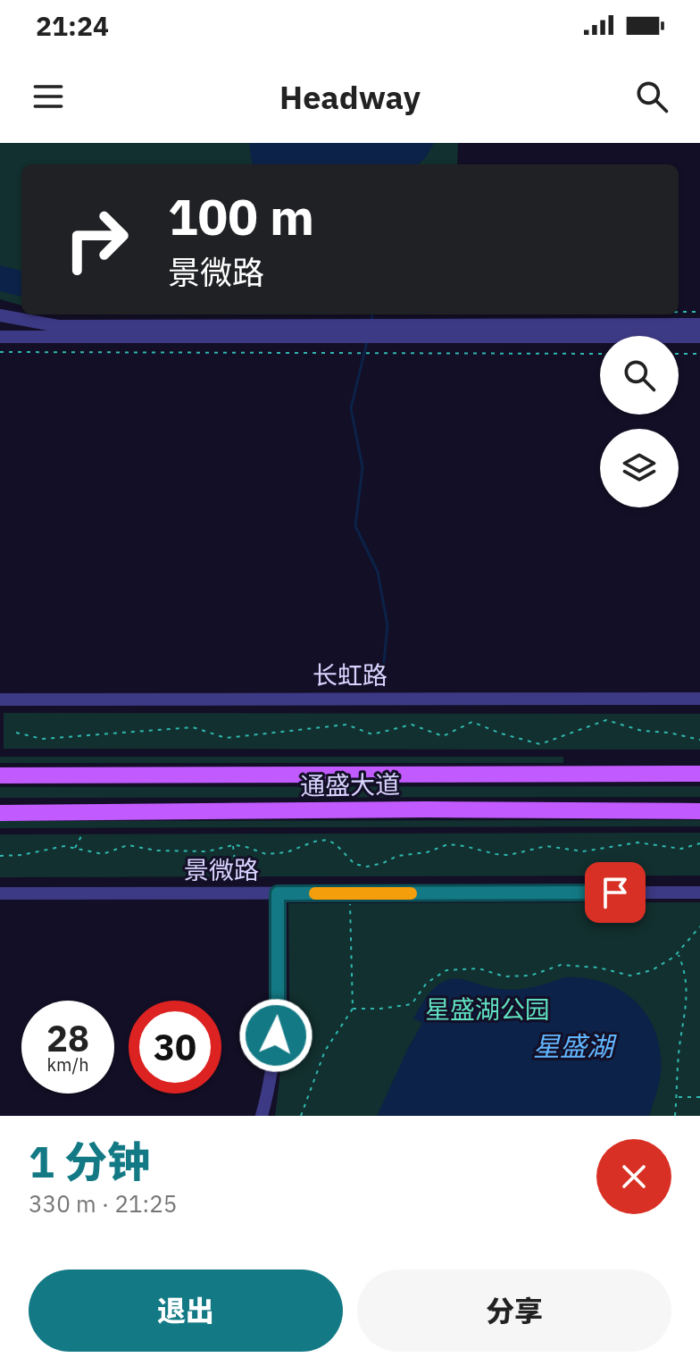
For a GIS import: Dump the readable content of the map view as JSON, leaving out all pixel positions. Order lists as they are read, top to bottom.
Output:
{
  "streets": {
    "main road": ["通盛大道"],
    "street": ["长虹路", "景微路"]
  },
  "water": ["星盛湖"],
  "parks": ["星盛湖公园"],
  "page": {
    "status": "21:24",
    "header": "Headway",
    "turn": ["100 m", "景微路"],
    "speed": "28 km/h",
    "limit": "30",
    "heading": ["1 分钟", "330 m · 21:25"],
    "buttons": ["退出", "分享"]
  }
}
